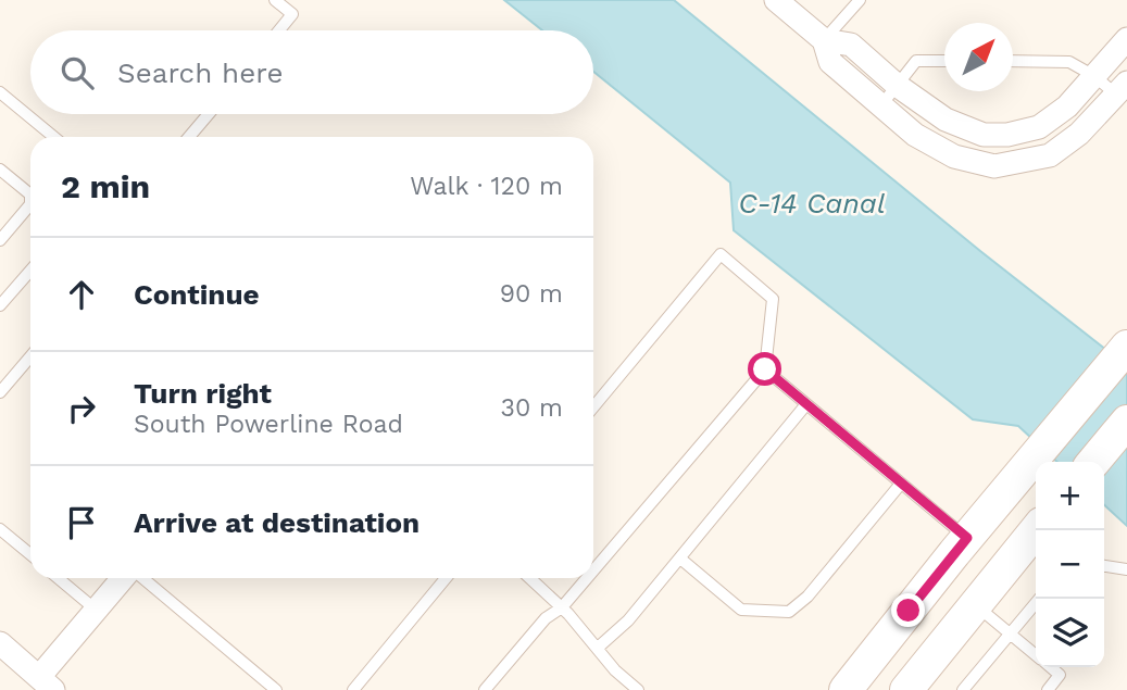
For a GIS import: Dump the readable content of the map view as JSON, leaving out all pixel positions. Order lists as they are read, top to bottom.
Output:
{
  "water": ["C-14 Canal"],
  "north": "top right",
  "page": {
    "search": "Search here",
    "heading": ["2 min", "Walk · 120 m"],
    "list": [
      ["Continue", "90 m"],
      ["Turn right", "South Powerline Road", "30 m"],
      "Arrive at destination"
    ],
    "map_buttons": ["+", "−"]
  }
}
